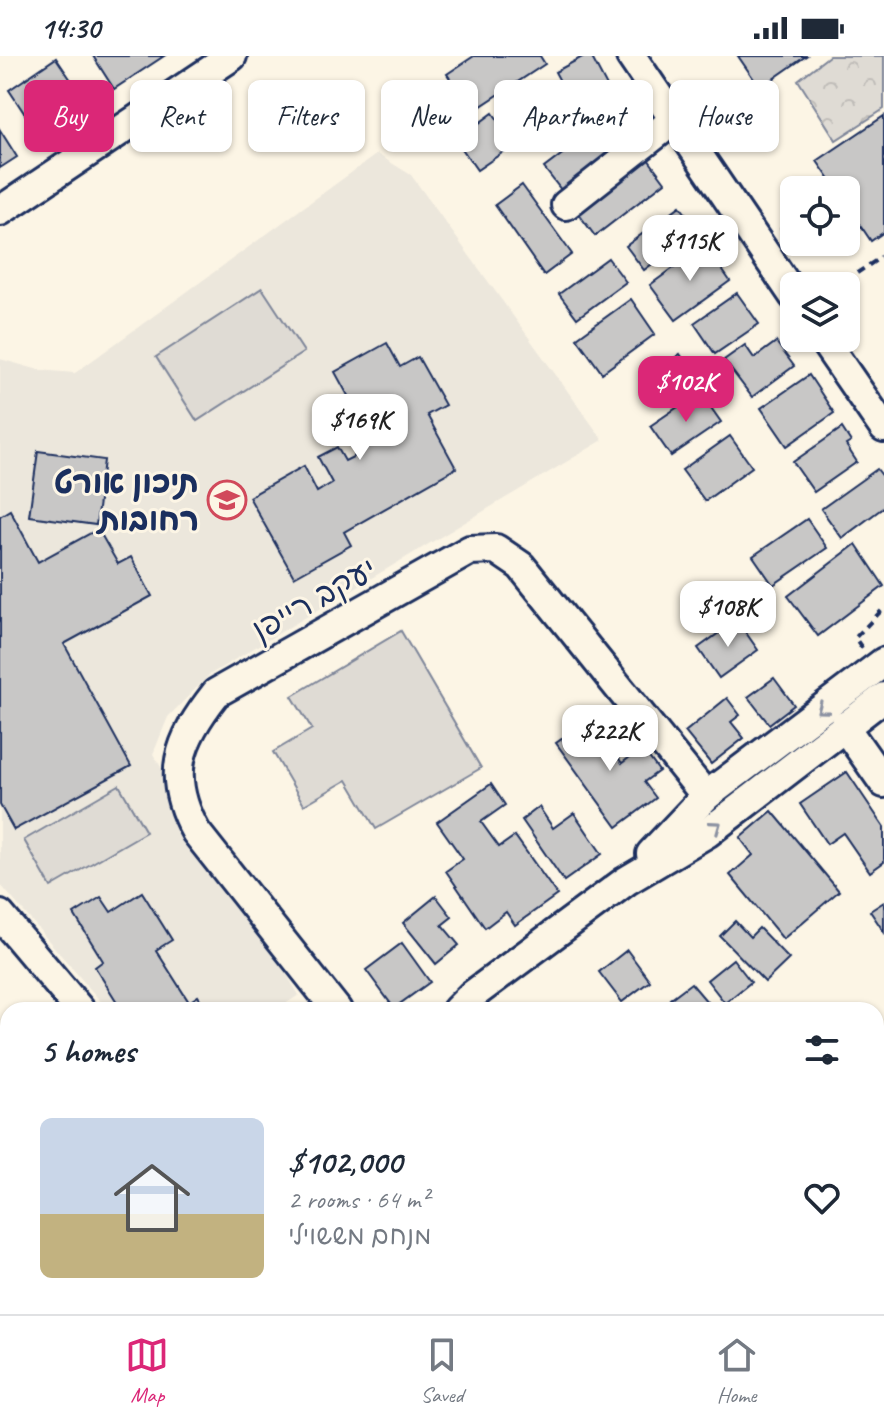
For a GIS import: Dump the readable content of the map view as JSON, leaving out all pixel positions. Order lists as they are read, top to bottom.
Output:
{
  "streets": {
    "street": ["יעקב רייפן"]
  },
  "places": {
    "school or university": ["תיכון אורט רחובות"]
  },
  "page": {
    "status": "14:30",
    "chip": [
      "Buy",
      "Rent",
      "Filters",
      "New",
      "Apartment",
      "House"
    ],
    "price": [
      "$115K",
      "$102K",
      "$169K",
      "$108K",
      "$222K"
    ],
    "heading": "5 homes",
    "list": [
      {
        "name": "$102,000",
        "note": "2 rooms · 64 m² · מנחם מששוילי"
      }
    ],
    "tabs": ["Map", "Saved", "Home"]
  }
}
